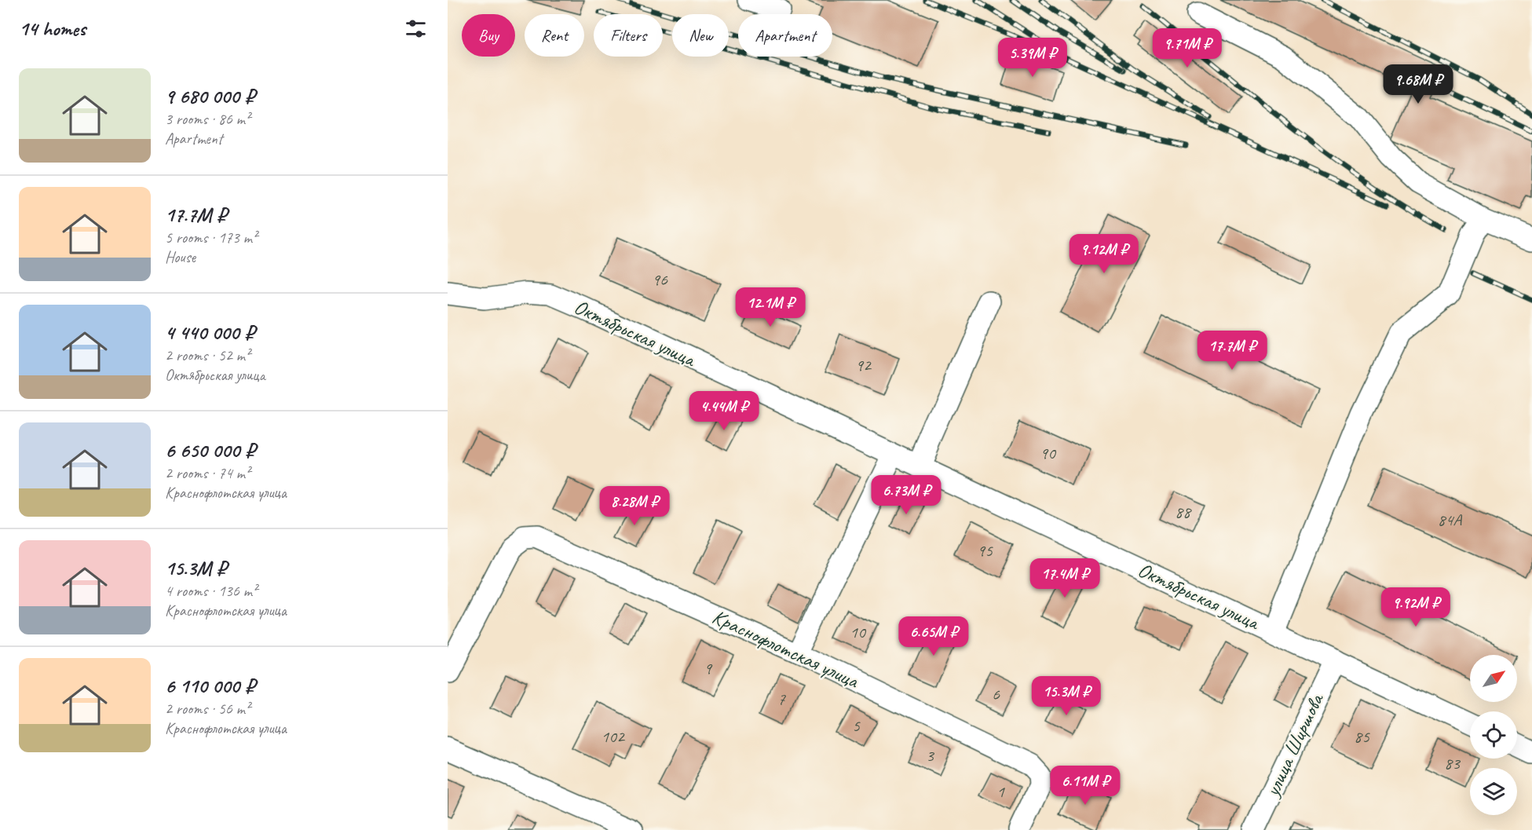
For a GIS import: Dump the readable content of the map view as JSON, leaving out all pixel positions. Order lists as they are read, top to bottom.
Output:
{
  "streets": {
    "street": ["Октябрьская улица", "Краснофлотская улица", "улица Ширшова"]
  },
  "crossings": [
    ["Октябрьская улица", "улица Ширшова"]
  ],
  "house_numbers": [
    "96",
    "92",
    "90",
    "88",
    "84А",
    "95",
    "10",
    "9",
    "6",
    "7",
    "5",
    "102",
    "85",
    "3",
    "83",
    "1"
  ],
  "north": "top right",
  "page": {
    "heading": "14 homes",
    "chip": [
      "Buy",
      "Rent",
      "Filters",
      "New",
      "Apartment"
    ],
    "price": [
      "9.71M ₽",
      "5.39M ₽",
      "9.68M ₽",
      "9.12M ₽",
      "12.1M ₽",
      "17.7M ₽",
      "4.44M ₽",
      "6.73M ₽",
      "8.28M ₽",
      "17.4M ₽",
      "9.92M ₽",
      "6.65M ₽",
      "15.3M ₽",
      "6.11M ₽"
    ],
    "list": [
      {
        "name": "9 680 000 ₽",
        "note": "3 rooms · 86 m² · Apartment"
      },
      {
        "name": "17.7M ₽",
        "note": "5 rooms · 173 m² · House"
      },
      {
        "name": "4 440 000 ₽",
        "note": "2 rooms · 52 m² · Октябрьская улица"
      },
      {
        "name": "6 650 000 ₽",
        "note": "2 rooms · 74 m² · Краснофлотская улица"
      },
      {
        "name": "15.3M ₽",
        "note": "4 rooms · 136 m² · Краснофлотская улица"
      },
      {
        "name": "6 110 000 ₽",
        "note": "2 rooms · 56 m² · Краснофлотская улица"
      }
    ]
  }
}
